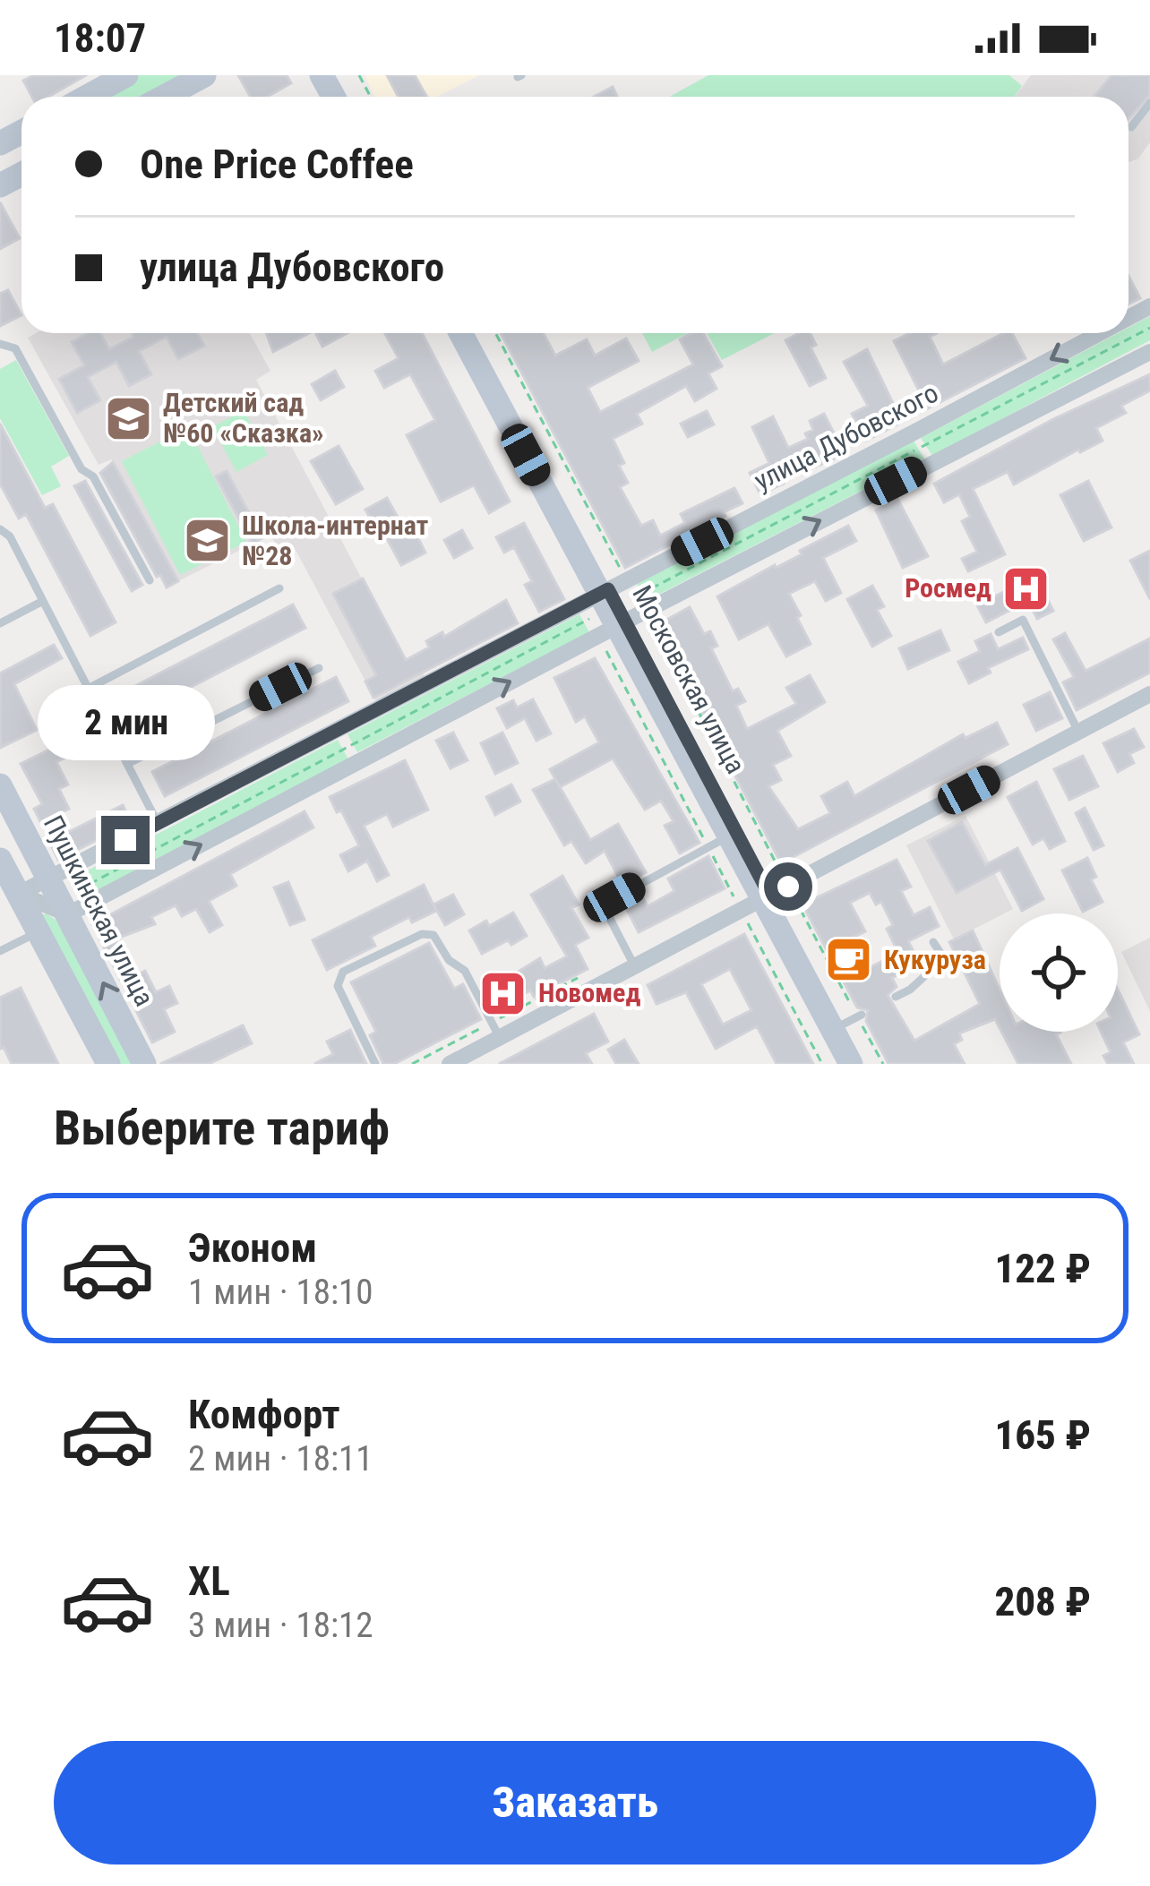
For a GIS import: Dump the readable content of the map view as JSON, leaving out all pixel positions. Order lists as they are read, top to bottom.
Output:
{
  "streets": {
    "main road": ["Московская улица", "Пушкинская улица"],
    "street": ["улица Дубовского"]
  },
  "crossings": [
    ["улица Дубовского", "Московская улица"],
    ["улица Дубовского", "Пушкинская улица"]
  ],
  "places": {
    "school or university": ["Детский сад №60 «Сказка»", "Школа-интернат №28"],
    "hospital": ["Росмед", "Новомед"],
    "cafe": ["Кукуруза"]
  },
  "page": {
    "status": "18:07",
    "banner": ["One Price Coffee", "улица Дубовского"],
    "bubble": "2 мин",
    "heading": "Выберите тариф",
    "list": [
      {
        "name": "Эконом",
        "note": "1 мин · 18:10",
        "value": "122 ₽"
      },
      {
        "name": "Комфорт",
        "note": "2 мин · 18:11",
        "value": "165 ₽"
      },
      {
        "name": "XL",
        "note": "3 мин · 18:12",
        "value": "208 ₽"
      }
    ],
    "buttons": "Заказать"
  }
}
